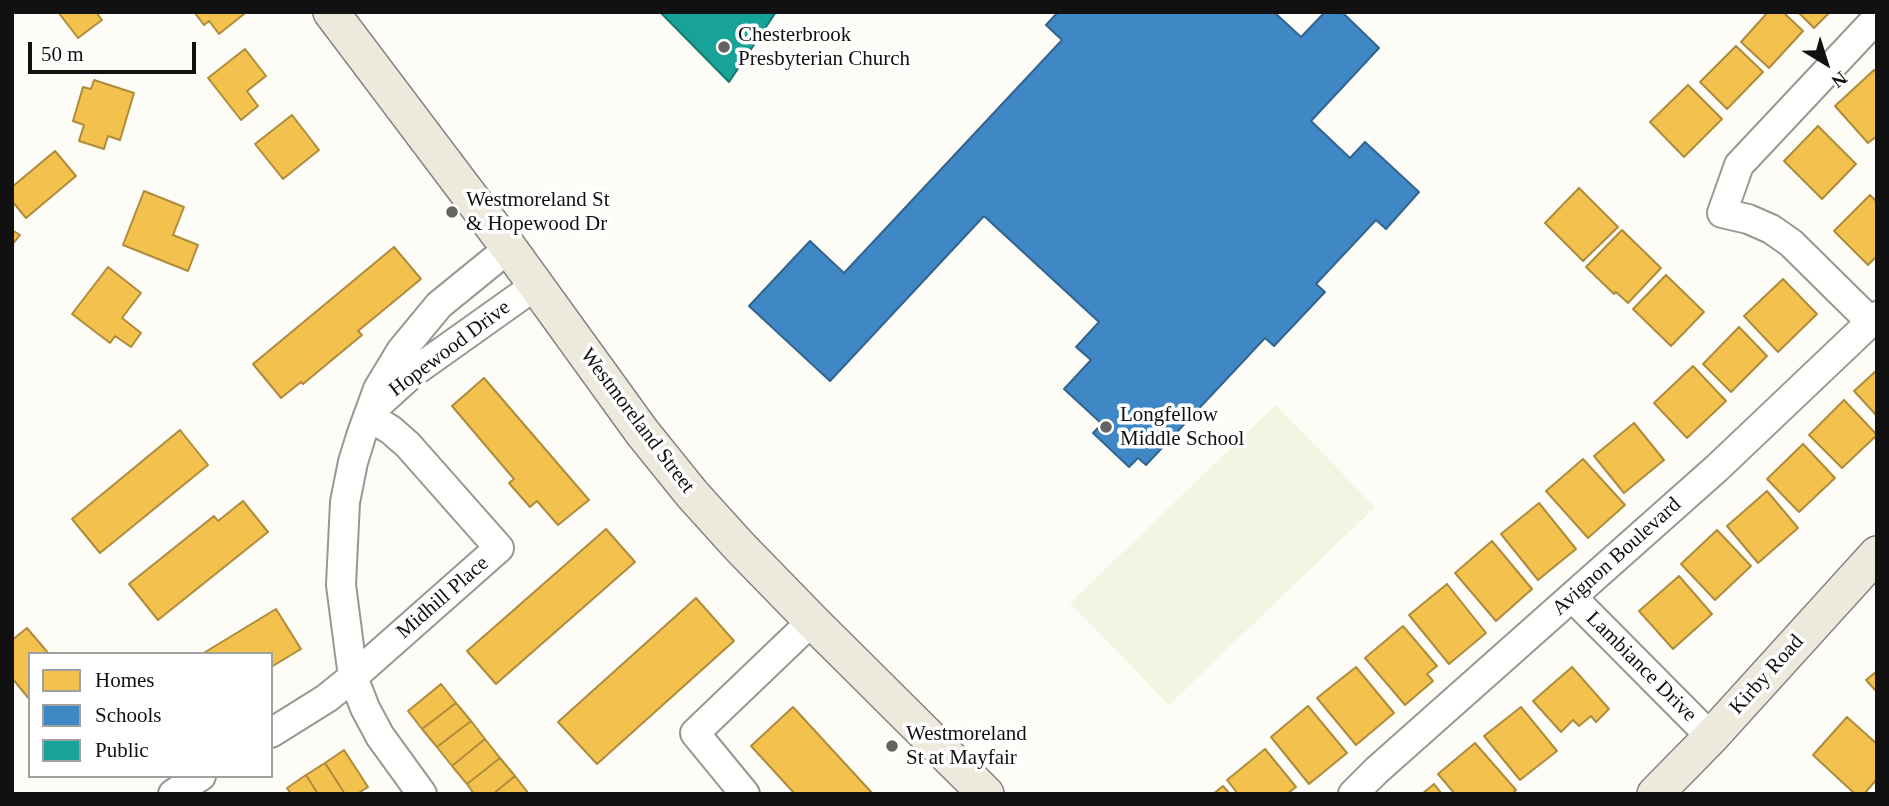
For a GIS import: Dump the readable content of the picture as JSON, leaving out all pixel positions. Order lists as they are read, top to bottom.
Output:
{
  "streets": {
    "main road": ["Westmoreland Street", "Kirby Road"],
    "street": [
      "Hopewood Drive",
      "Avignon Boulevard",
      "Midhill Place",
      "Lambiance Drive"
    ]
  },
  "crossings": [
    ["Hopewood Drive", "Westmoreland Street"],
    ["Hopewood Drive", "Midhill Place"],
    ["Avignon Boulevard", "Lambiance Drive"],
    ["Lambiance Drive", "Kirby Road"]
  ],
  "places": [
    "Chesterbrook Presbyterian Church",
    "Westmoreland St & Hopewood Dr",
    "Longfellow Middle School",
    "Westmoreland St at Mayfair"
  ],
  "legend": ["Homes", "Schools", "Public"],
  "scale_bar": "50 m",
  "north": "bottom right"
}
